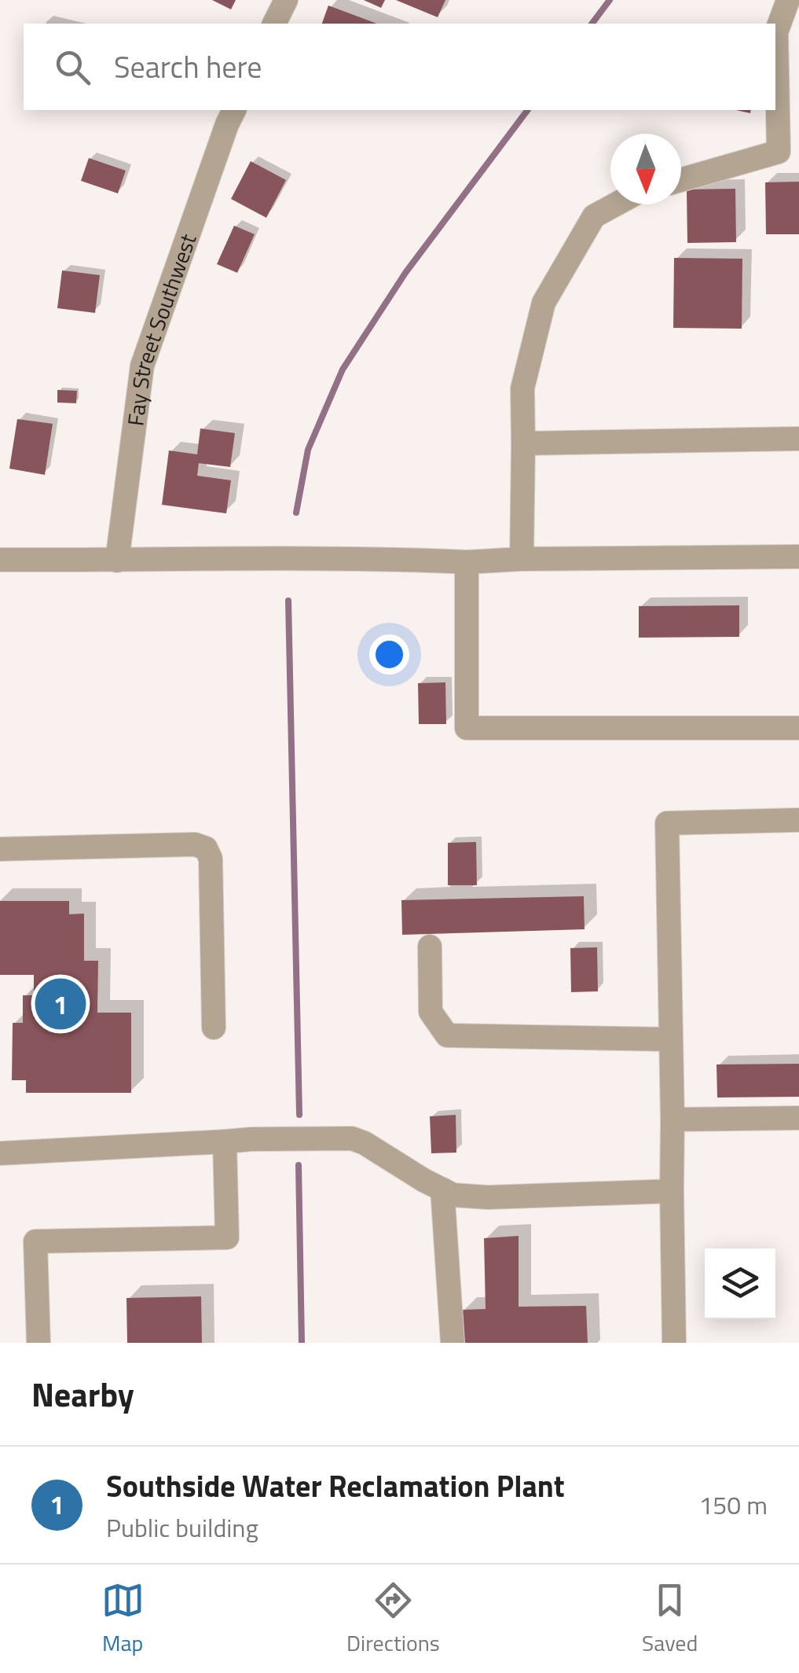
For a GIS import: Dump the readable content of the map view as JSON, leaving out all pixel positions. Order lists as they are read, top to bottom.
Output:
{
  "streets": {
    "street": ["Fay Street Southwest"]
  },
  "north": "bottom",
  "page": {
    "search": "Search here",
    "pins": "1",
    "heading": "Nearby",
    "list": [
      {
        "mark": "1",
        "name": "Southside Water Reclamation Plant",
        "note": "Public building",
        "value": "150 m"
      }
    ],
    "nav": ["Map", "Directions", "Saved"]
  }
}
